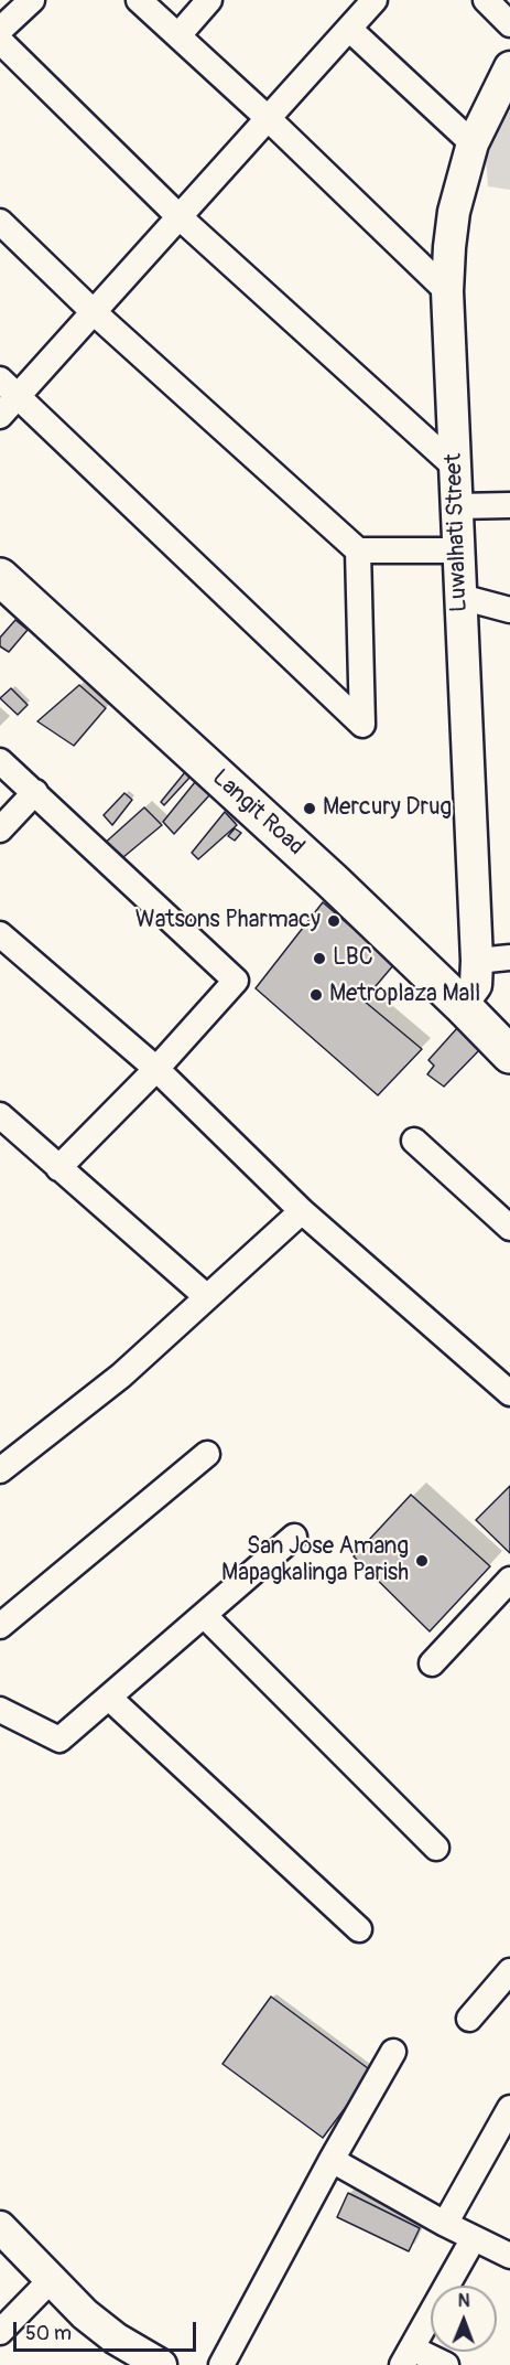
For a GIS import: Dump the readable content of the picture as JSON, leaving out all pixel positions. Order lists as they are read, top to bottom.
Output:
{
  "streets": {
    "main road": ["Langit Road"],
    "street": ["Luwalhati Street"]
  },
  "crossings": [
    ["Luwalhati Street", "Langit Road"]
  ],
  "places": [
    "Mercury Drug",
    "Watsons Pharmacy",
    "LBC",
    "Metroplaza Mall",
    "San Jose Amang Mapagkalinga Parish"
  ],
  "scale_bar": "50 m",
  "north": "top"
}
